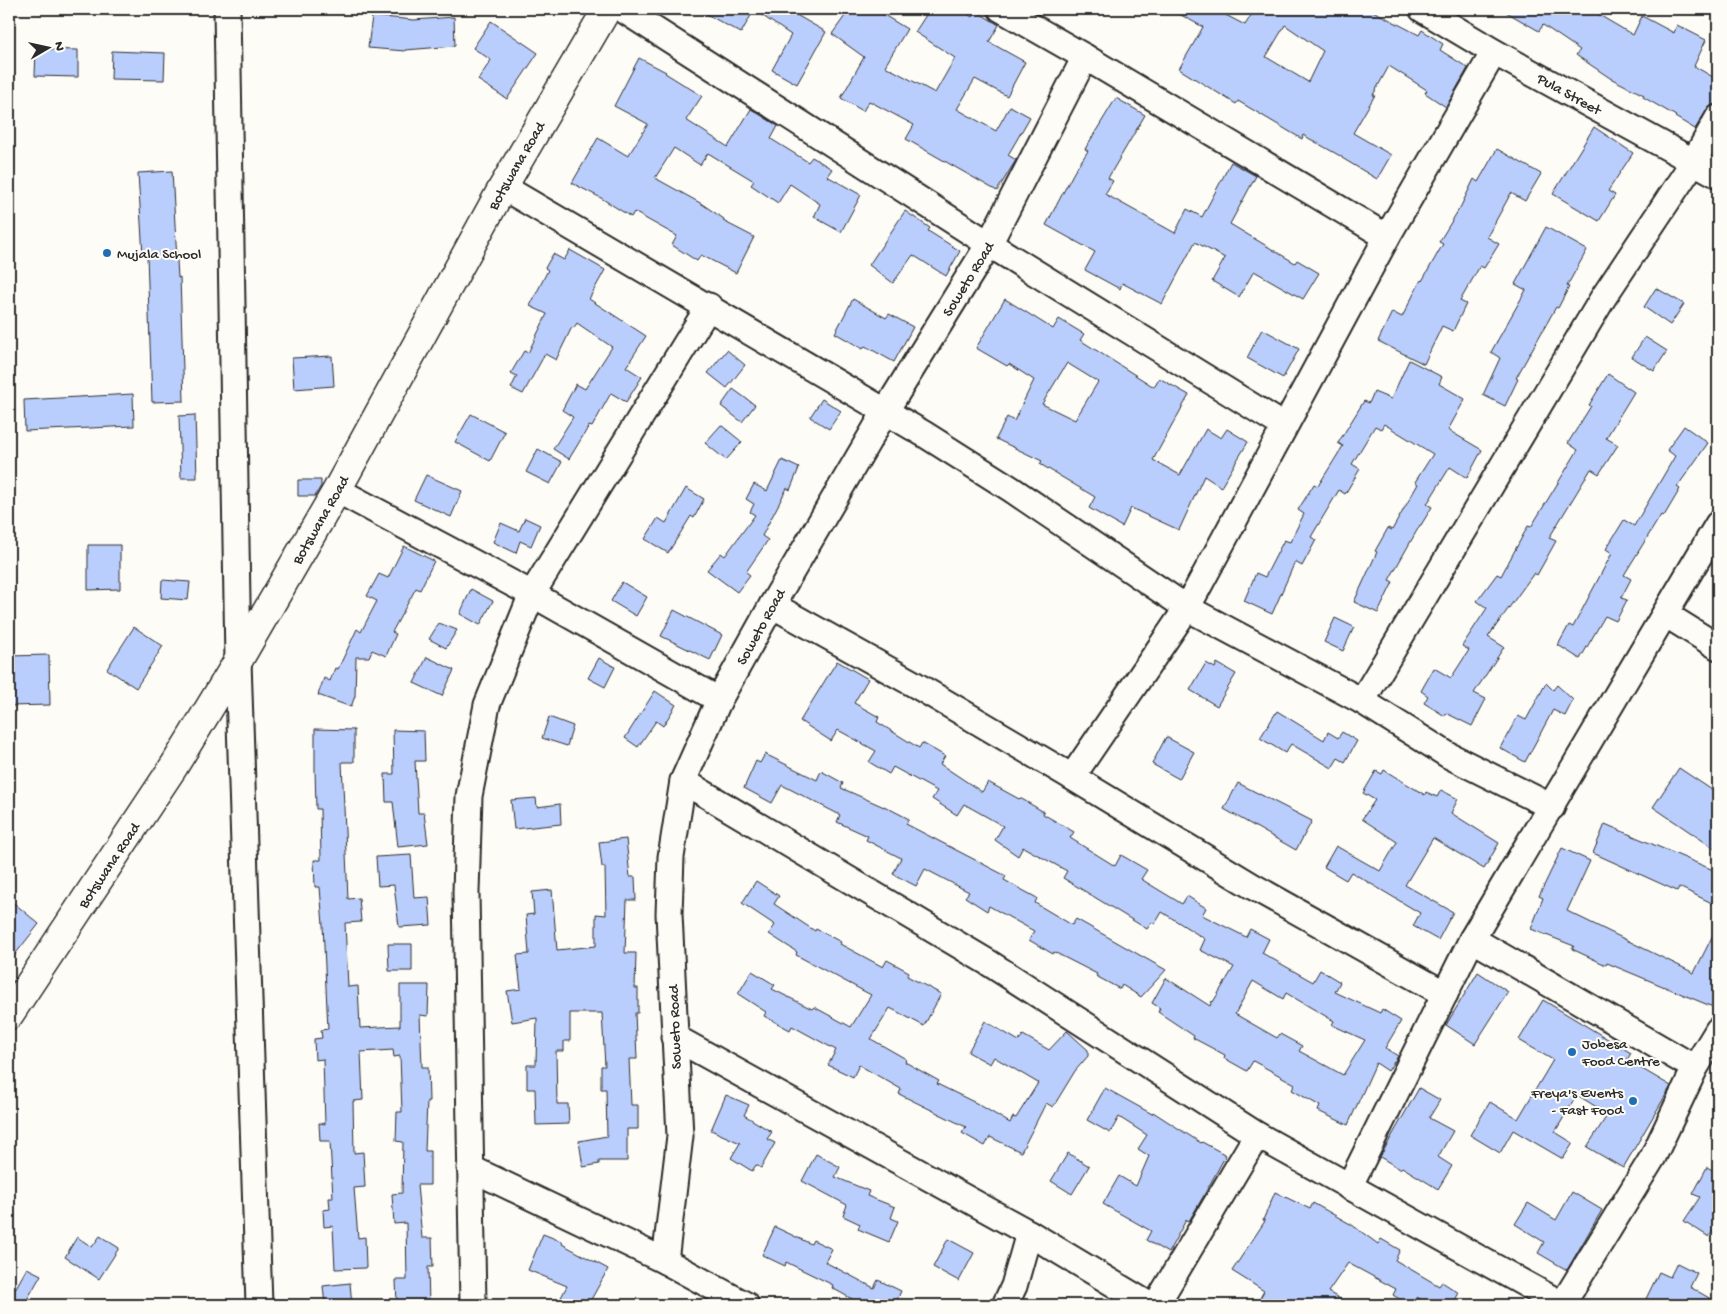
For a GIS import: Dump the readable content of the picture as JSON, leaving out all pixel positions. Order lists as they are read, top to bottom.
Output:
{
  "streets": {
    "street": ["Pula Street", "Botswana Road", "Soweto Road"]
  },
  "places": ["Mujala School", "Jobesa Food Centre", "Freya's Events - Fast Food"],
  "north": "right"
}
